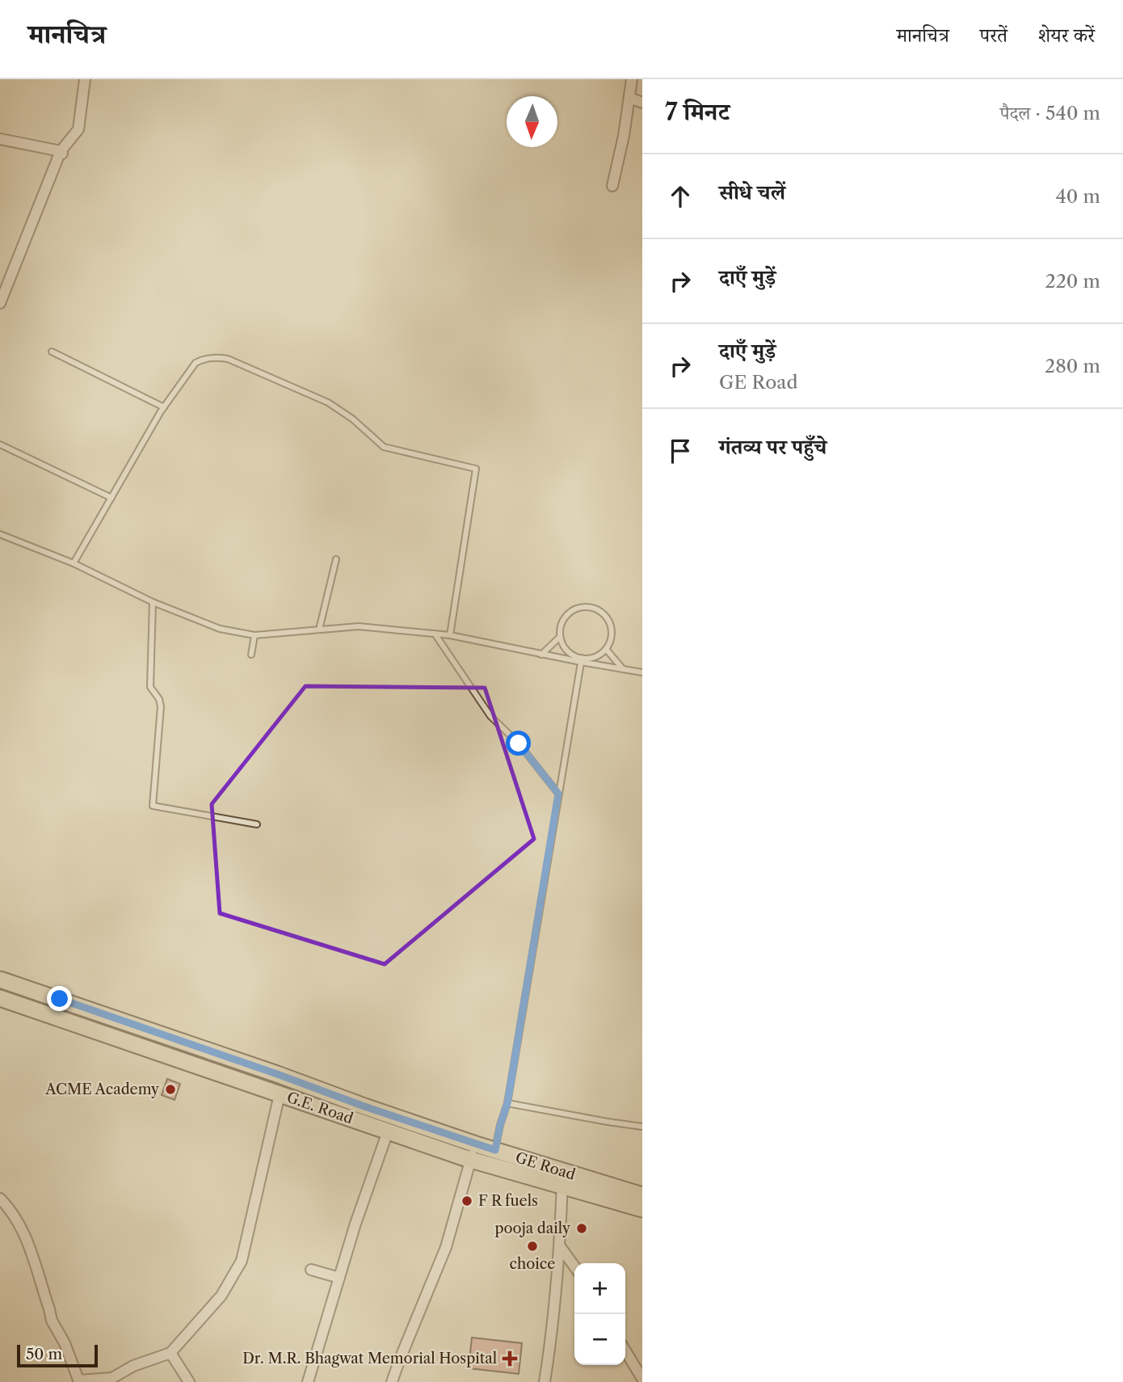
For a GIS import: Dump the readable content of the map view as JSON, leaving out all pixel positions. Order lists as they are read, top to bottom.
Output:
{
  "streets": {
    "main road": ["G.E. Road", "GE Road"]
  },
  "crossings": [
    ["G.E. Road", "GE Road"]
  ],
  "places": {
    "other": [
      "ACME Academy",
      "F R fuels",
      "pooja daily",
      "choice"
    ],
    "health": ["Dr. M.R. Bhagwat Memorial Hospital"]
  },
  "scale_bar": "50 m",
  "north": "bottom",
  "page": {
    "header": "मानचित्र",
    "nav": ["मानचित्र", "परतें", "शेयर करें"],
    "heading": ["7 मिनट", "पैदल · 540 m"],
    "list": [
      ["सीधे चलें", "40 m"],
      ["दाएँ मुड़ें", "220 m"],
      ["दाएँ मुड़ें", "GE Road", "280 m"],
      "गंतव्य पर पहुँचे"
    ],
    "map_buttons": ["+", "−"],
    "scale": "50 m"
  }
}
